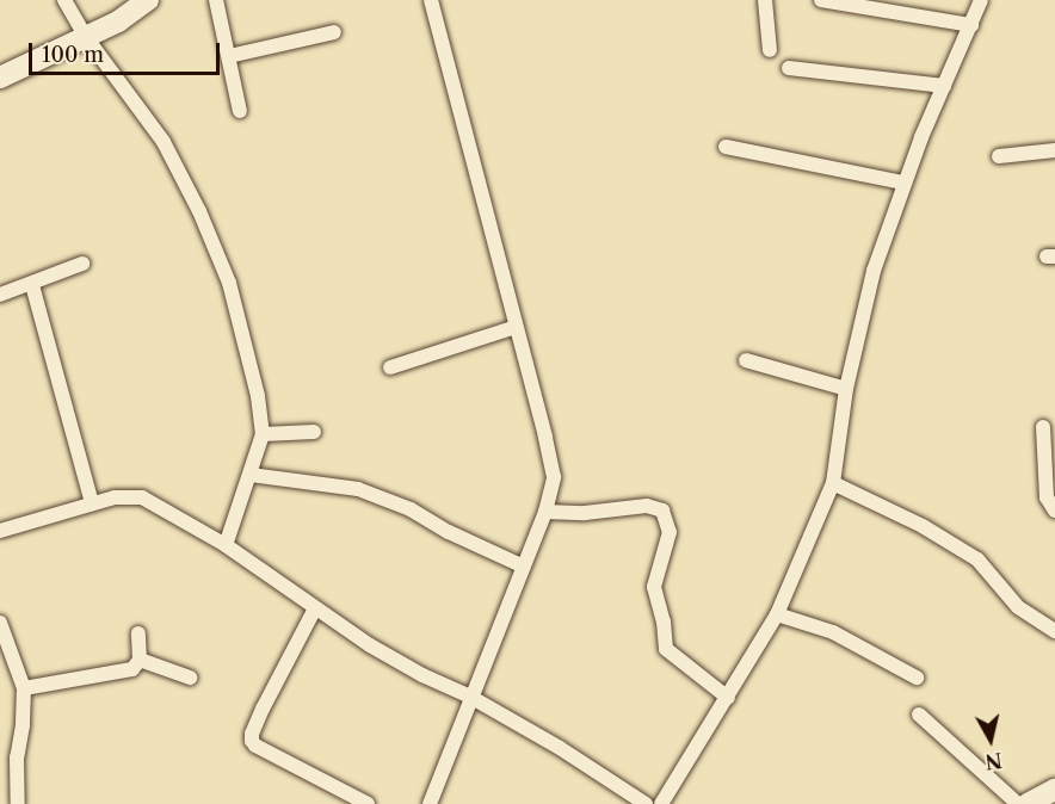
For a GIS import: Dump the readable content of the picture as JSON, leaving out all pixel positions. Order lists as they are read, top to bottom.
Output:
{
  "scale_bar": "100 m",
  "north": "bottom"
}
